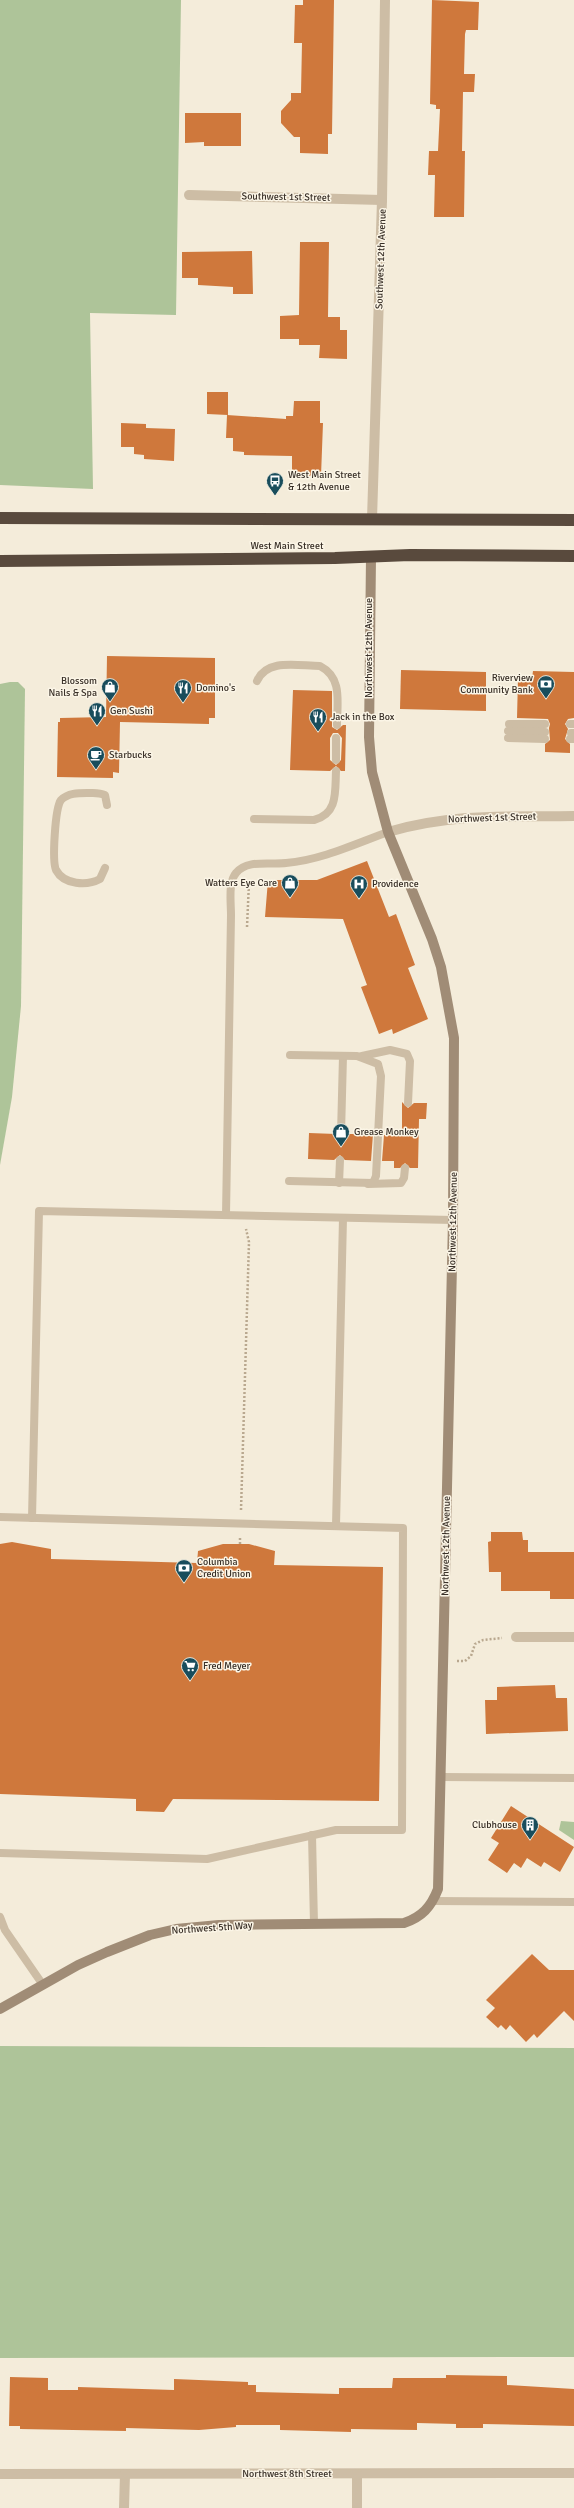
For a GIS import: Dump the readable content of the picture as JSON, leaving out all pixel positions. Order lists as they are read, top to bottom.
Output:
{
  "streets": {
    "highway": ["West Main Street"],
    "street": [
      "Southwest 1st Street",
      "Southwest 12th Avenue",
      "Northwest 12th Avenue",
      "Northwest 1st Street",
      "Northwest 5th Way",
      "Northwest 8th Street"
    ]
  },
  "crossings": [
    ["Southwest 1st Street", "Southwest 12th Avenue"],
    ["West Main Street", "Northwest 12th Avenue"],
    ["Northwest 12th Avenue", "Northwest 1st Street"],
    ["Northwest 12th Avenue", "Northwest 5th Way"]
  ],
  "places": {
    "bus stop": ["West Main Street & 12th Avenue"],
    "bank": ["Riverview Community Bank", "Columbia Credit Union"],
    "shop": ["Blossom Nails & Spa", "Watters Eye Care", "Grease Monkey"],
    "restaurant": ["Domino's", "Gen Sushi", "Jack in the Box"],
    "cafe": ["Starbucks"],
    "hospital": ["Providence"],
    "supermarket": ["Fred Meyer"],
    "building": ["Clubhouse"]
  }
}
